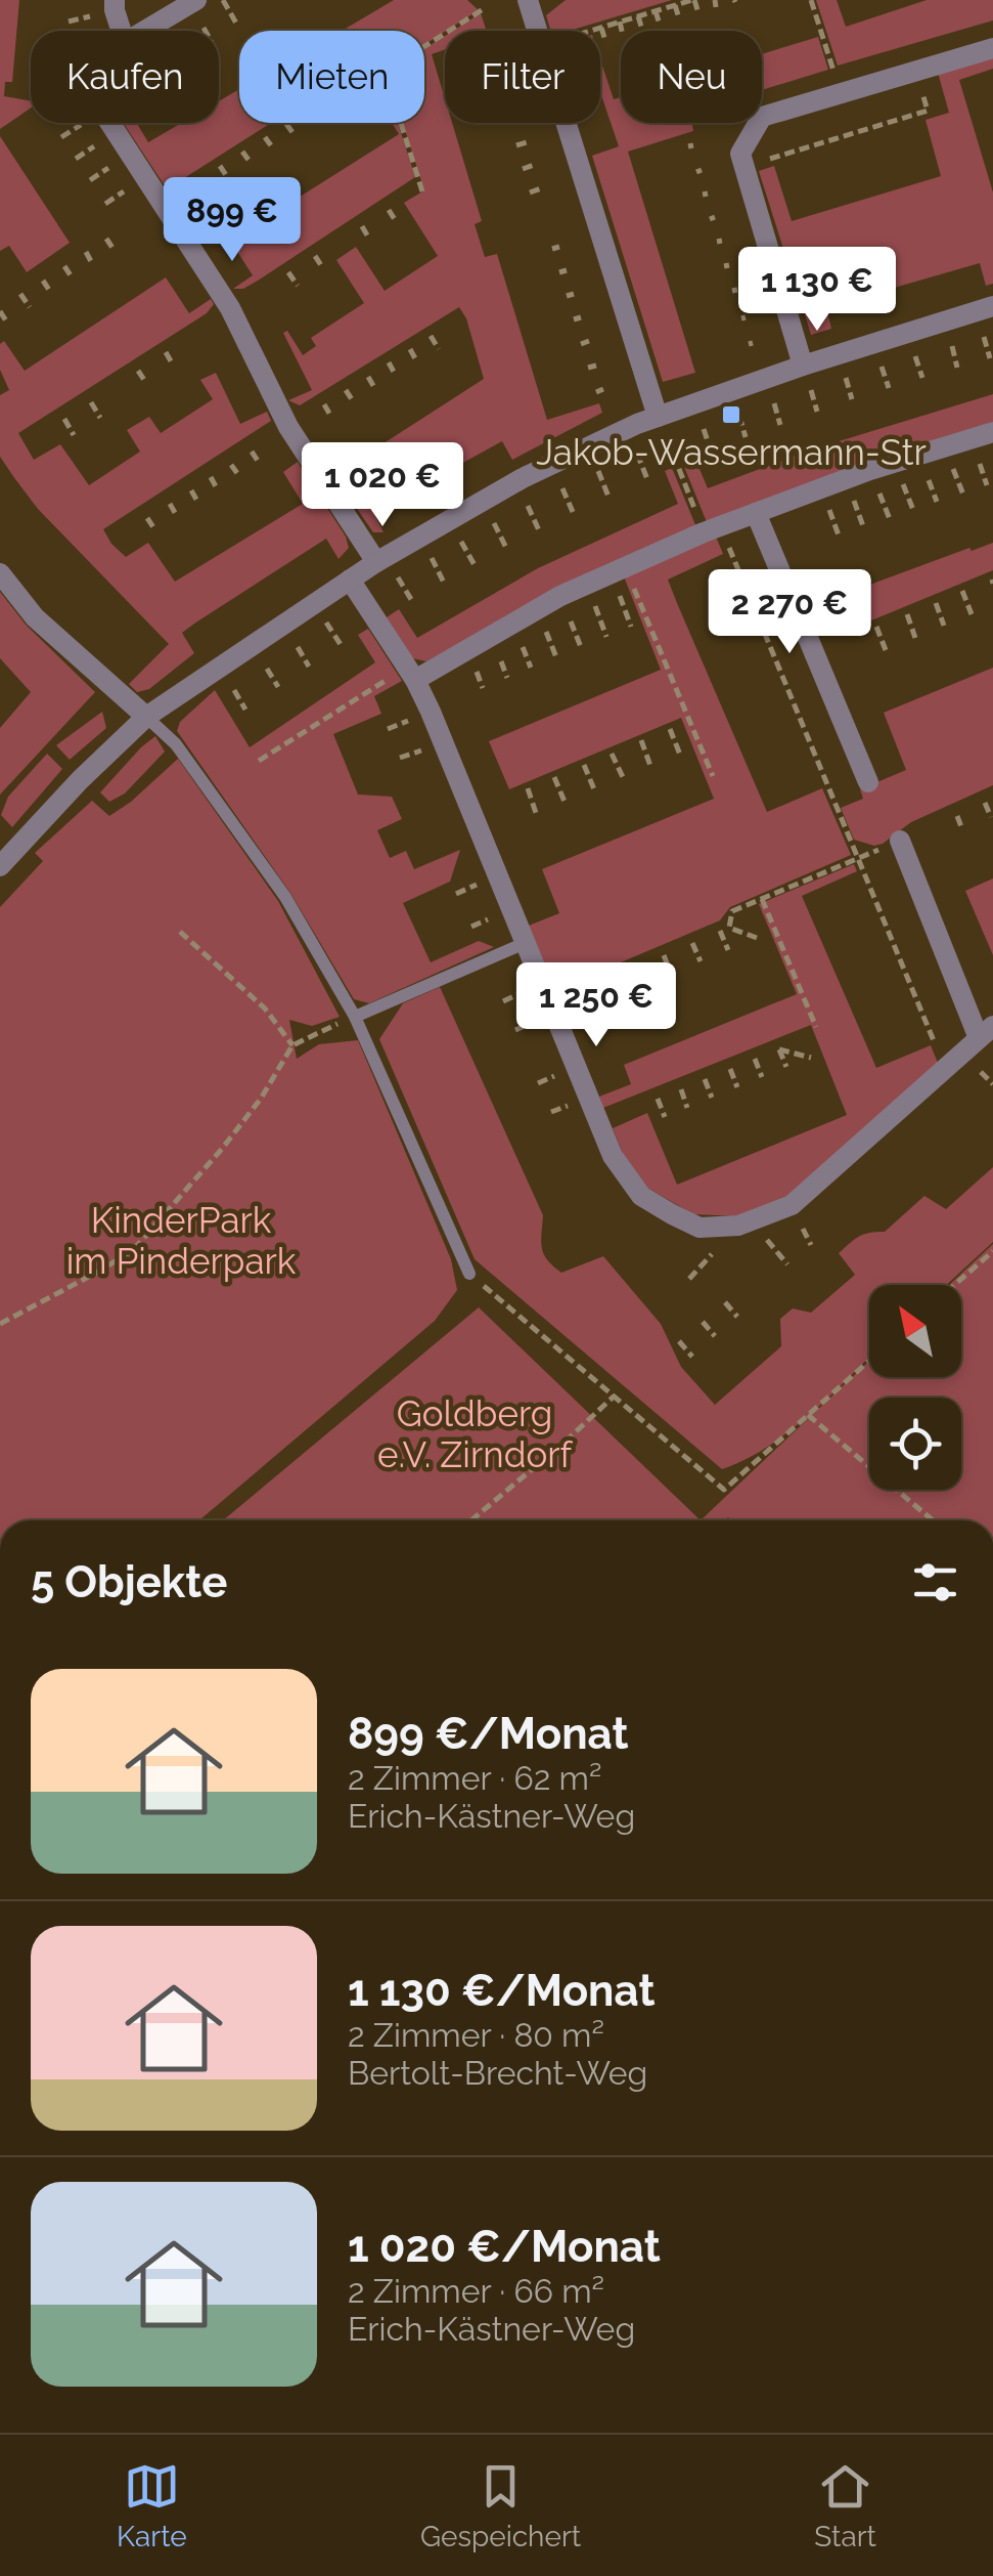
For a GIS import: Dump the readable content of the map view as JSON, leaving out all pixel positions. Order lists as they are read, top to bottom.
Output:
{
  "parks": ["KinderPark im Pinderpark", "Goldberg e.V. Zirndorf"],
  "places": {
    "transit": ["Jakob-Wassermann-Str"]
  },
  "north": "top left",
  "page": {
    "chip": [
      "Kaufen",
      "Mieten",
      "Filter",
      "Neu"
    ],
    "price": [
      "899 €",
      "1 130 €",
      "1 020 €",
      "2 270 €",
      "1 250 €"
    ],
    "heading": "5 Objekte",
    "list": [
      {
        "name": "899 €/Monat",
        "note": "2 Zimmer · 62 m² · Erich-Kästner-Weg"
      },
      {
        "name": "1 130 €/Monat",
        "note": "2 Zimmer · 80 m² · Bertolt-Brecht-Weg"
      },
      {
        "name": "1 020 €/Monat",
        "note": "2 Zimmer · 66 m² · Erich-Kästner-Weg"
      }
    ],
    "tabs": ["Karte", "Gespeichert", "Start"]
  }
}
